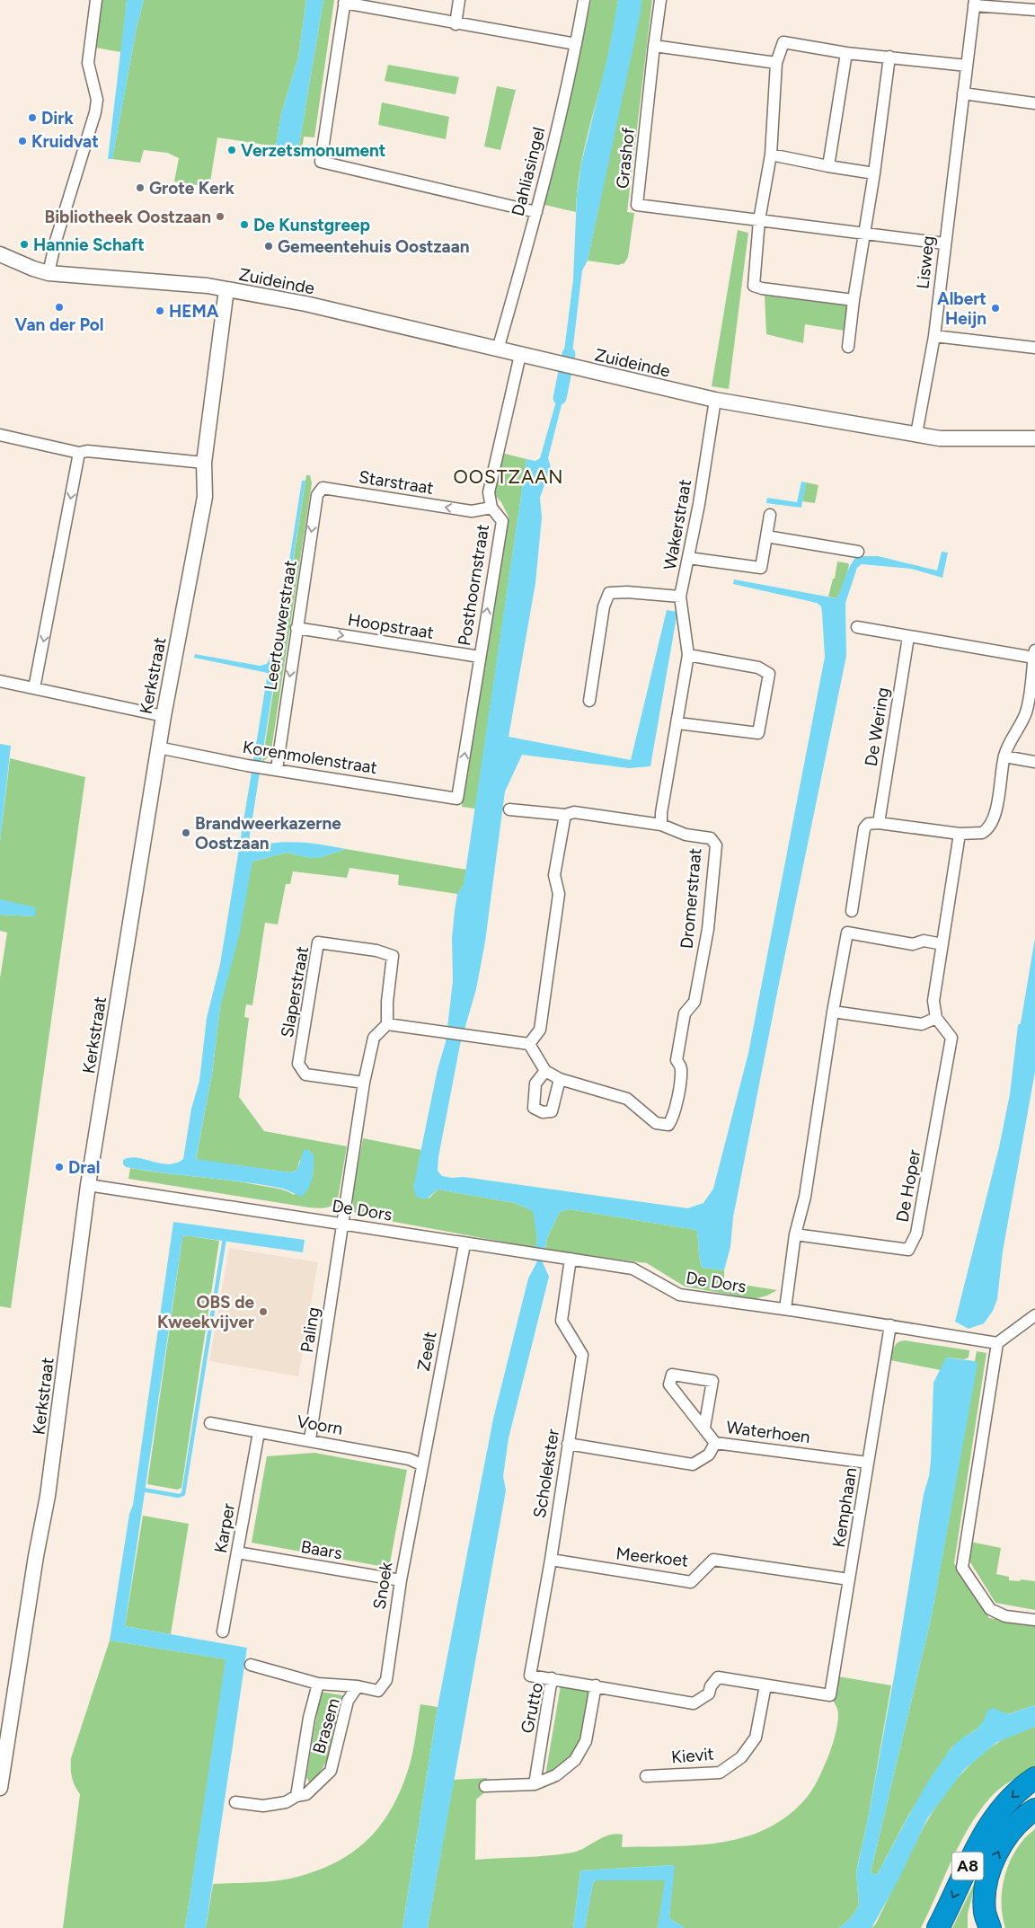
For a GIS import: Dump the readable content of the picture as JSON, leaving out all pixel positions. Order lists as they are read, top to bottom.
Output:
{
  "streets": {
    "highway": ["A8"],
    "street": [
      "Grashof",
      "Dahliasingel",
      "Lisweg",
      "Zuideinde",
      "Starstraat",
      "Wakerstraat",
      "Posthoornstraat",
      "Leertouwerstraat",
      "Hoopstraat",
      "Kerkstraat",
      "De Wering",
      "Korenmolenstraat",
      "Dromerstraat",
      "Slaperstraat",
      "De Hoper",
      "De Dors",
      "Paling",
      "Zeelt",
      "Voorn",
      "Waterhoen",
      "Scholekster",
      "Kemphaan",
      "Karper",
      "Baars",
      "Meerkoet",
      "Snoek",
      "Grutto",
      "Brasem",
      "Kievit"
    ]
  },
  "crossings": [
    ["Grashof", "Lisweg"],
    ["Dahliasingel", "Zuideinde"],
    ["Lisweg", "Zuideinde"],
    ["Zuideinde", "Wakerstraat"],
    ["Zuideinde", "Posthoornstraat"],
    ["Zuideinde", "Kerkstraat"],
    ["Starstraat", "Posthoornstraat"],
    ["Starstraat", "Leertouwerstraat"],
    ["Wakerstraat", "Dromerstraat"],
    ["Posthoornstraat", "Hoopstraat"],
    ["Posthoornstraat", "Korenmolenstraat"],
    ["Leertouwerstraat", "Hoopstraat"],
    ["Leertouwerstraat", "Korenmolenstraat"],
    ["Kerkstraat", "Korenmolenstraat"],
    ["Kerkstraat", "De Dors"],
    ["De Dors", "Paling"],
    ["De Dors", "Zeelt"],
    ["De Dors", "Scholekster"],
    ["De Dors", "Kemphaan"],
    ["Paling", "Voorn"],
    ["Zeelt", "Voorn"],
    ["Zeelt", "Snoek"],
    ["Voorn", "Karper"],
    ["Voorn", "Snoek"],
    ["Waterhoen", "Scholekster"],
    ["Waterhoen", "Kemphaan"],
    ["Scholekster", "Meerkoet"],
    ["Scholekster", "Grutto"],
    ["Kemphaan", "Meerkoet"],
    ["Kemphaan", "Grutto"],
    ["Kemphaan", "Kievit"],
    ["Karper", "Baars"],
    ["Baars", "Snoek"],
    ["Snoek", "Brasem"],
    ["Grutto", "Kievit"]
  ],
  "one_way": [
    "Starstraat",
    "Posthoornstraat",
    "Leertouwerstraat",
    "Hoopstraat"
  ],
  "districts": ["OOSTZAAN"],
  "places": [
    "Dirk",
    "Kruidvat",
    "Verzetsmonument",
    "Grote Kerk",
    "Bibliotheek Oostzaan",
    "De Kunstgreep",
    "Hannie Schaft",
    "Gemeentehuis Oostzaan",
    "Van der Pol",
    "Albert Heijn",
    "HEMA",
    "Brandweerkazerne Oostzaan",
    "Dral",
    "OBS de Kweekvijver"
  ]
}
